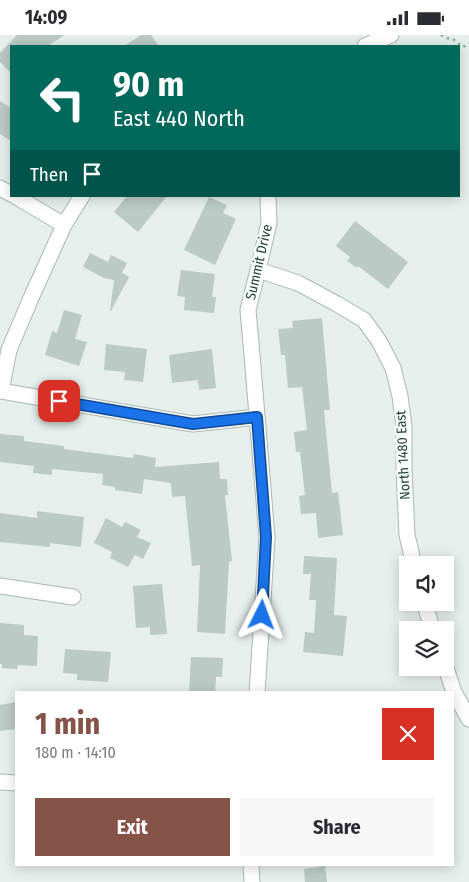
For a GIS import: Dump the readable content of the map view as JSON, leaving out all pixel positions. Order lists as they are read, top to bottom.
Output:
{
  "streets": {
    "street": ["Summit Drive", "North 1480 East"]
  },
  "crossings": [
    ["Summit Drive", "North 1480 East"]
  ],
  "page": {
    "status": "14:09",
    "turn": ["90 m", "East 440 North"],
    "then": "Then",
    "heading": ["1 min", "180 m · 14:10"],
    "buttons": ["Exit", "Share"]
  }
}
